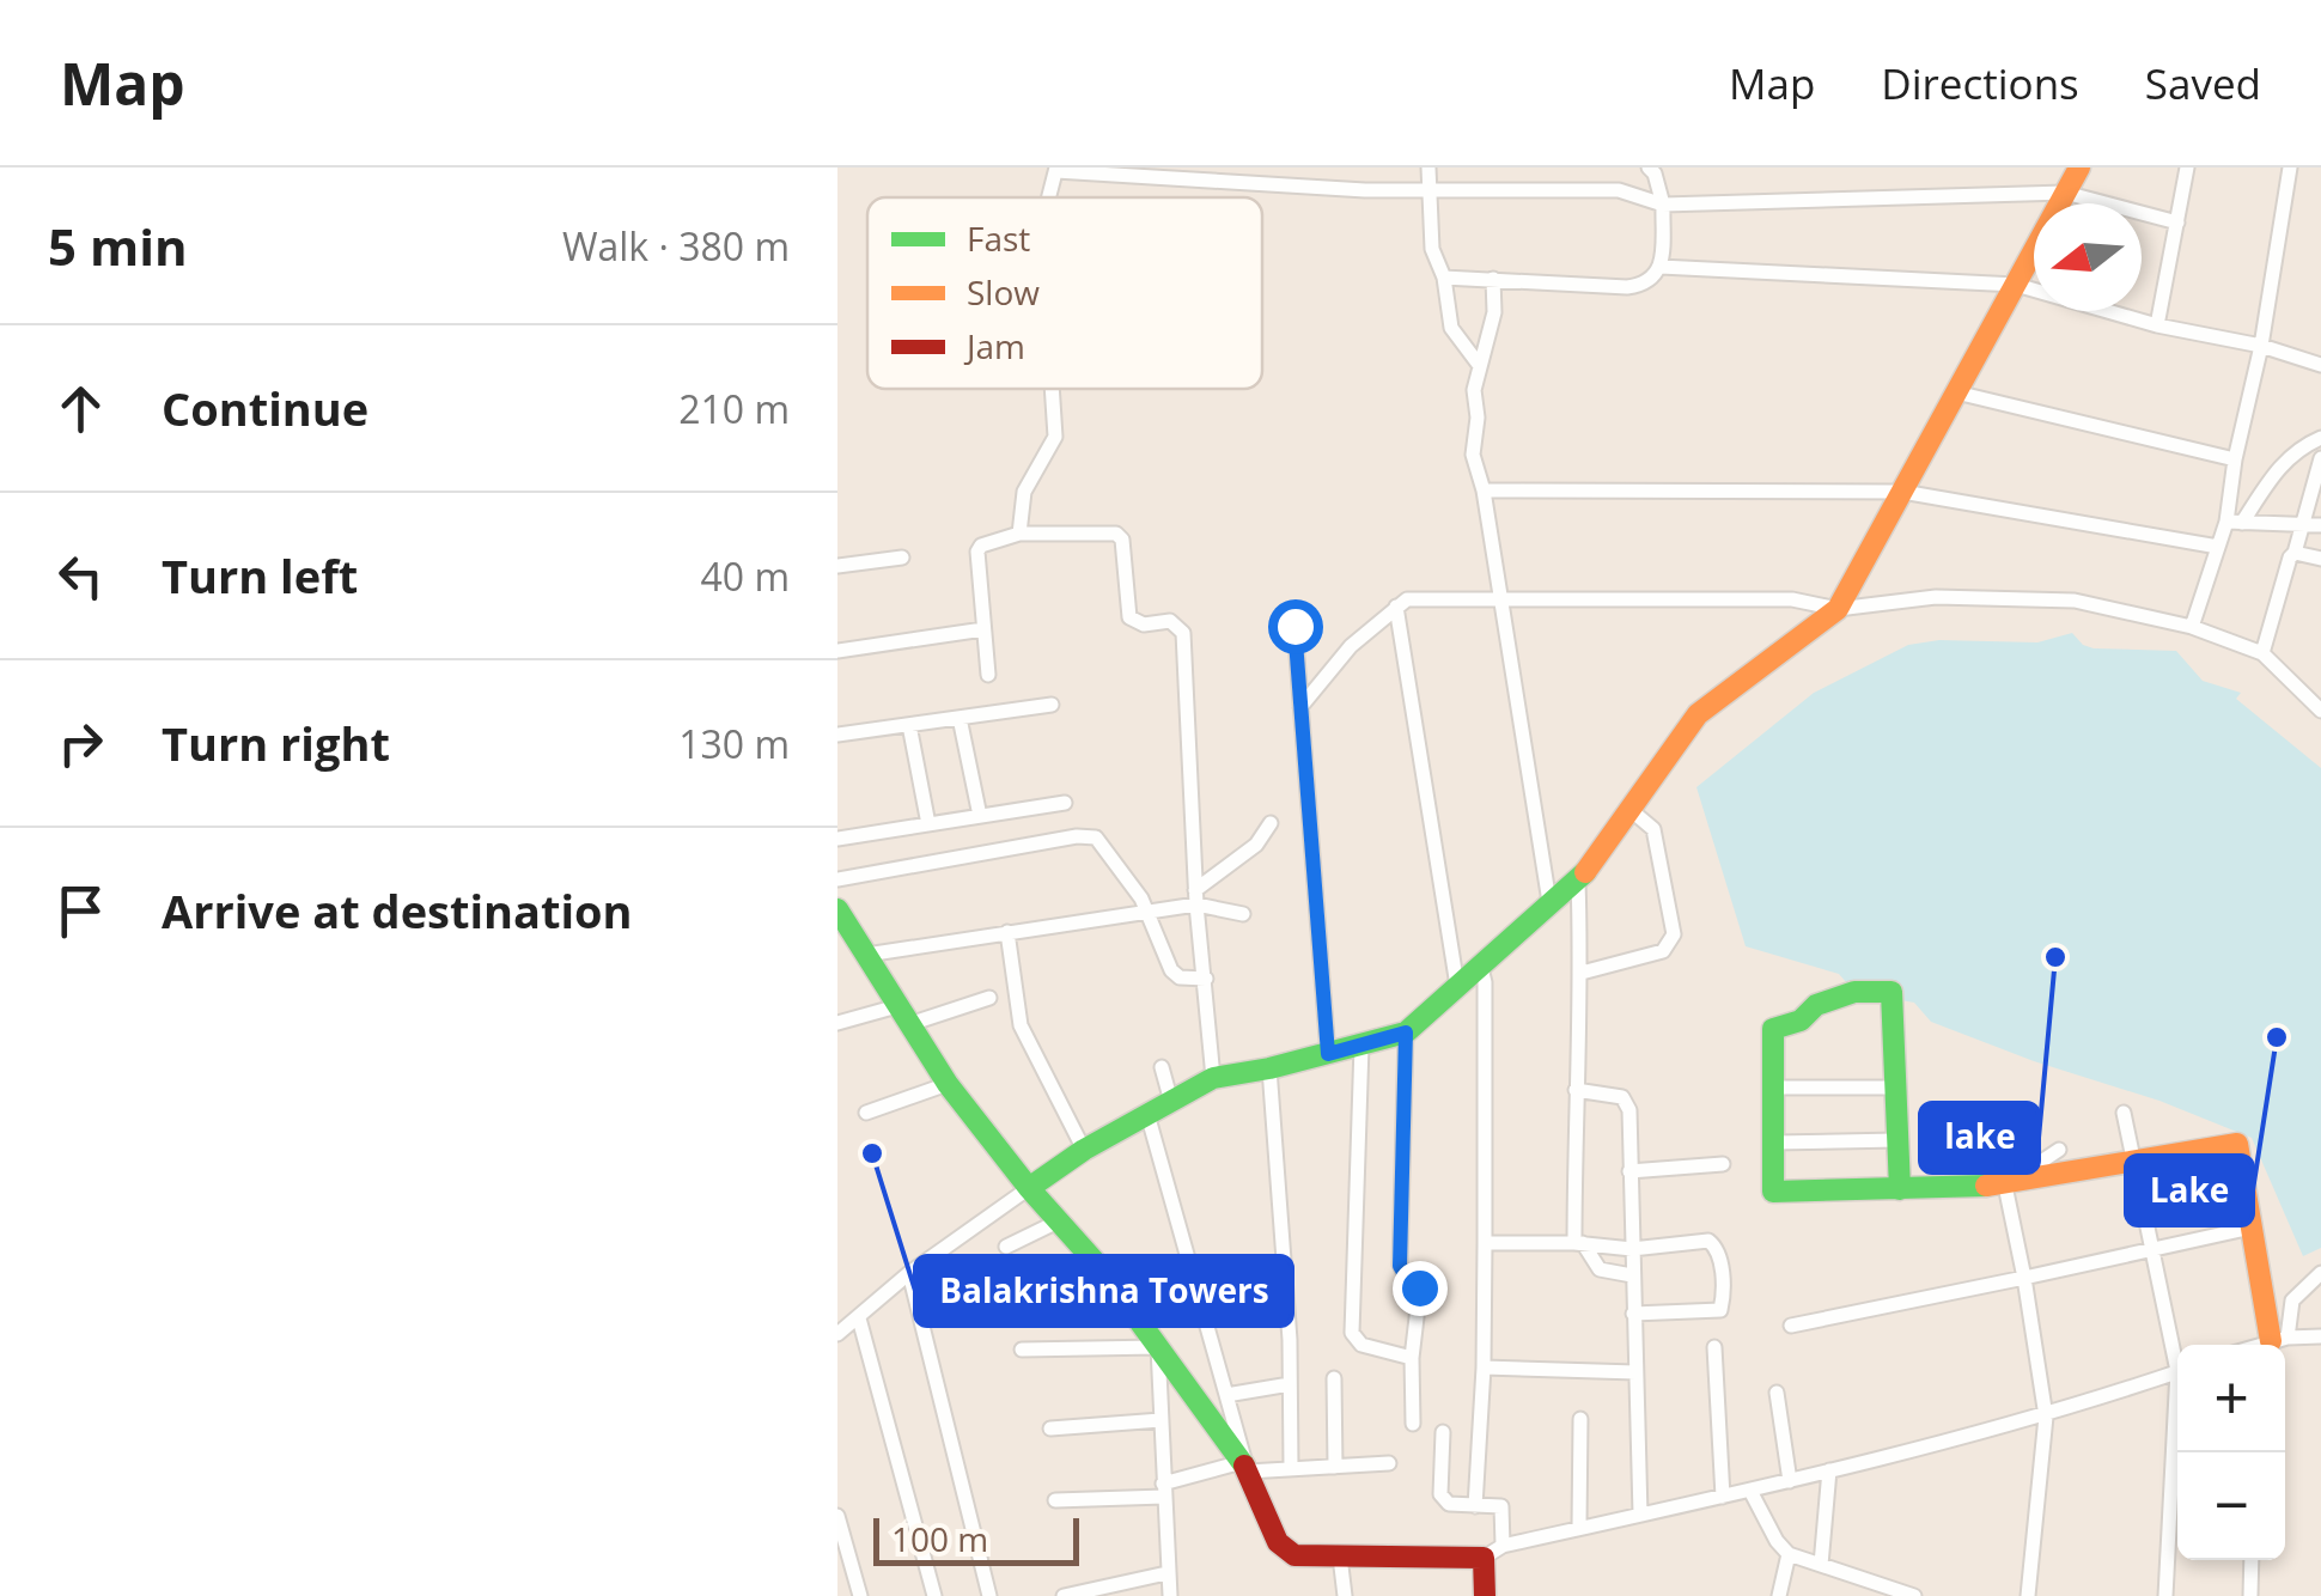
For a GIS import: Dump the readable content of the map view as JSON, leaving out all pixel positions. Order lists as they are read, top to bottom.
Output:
{
  "places": ["lake", "Lake", "Balakrishna Towers"],
  "legend": ["Fast", "Slow", "Jam"],
  "scale_bar": "100 m",
  "north": "left",
  "page": {
    "header": "Map",
    "nav": ["Map", "Directions", "Saved"],
    "heading": ["5 min", "Walk · 380 m"],
    "list": [
      ["Continue", "210 m"],
      ["Turn left", "40 m"],
      ["Turn right", "130 m"],
      "Arrive at destination"
    ],
    "map_buttons": ["+", "−"],
    "scale": "100 m"
  }
}
